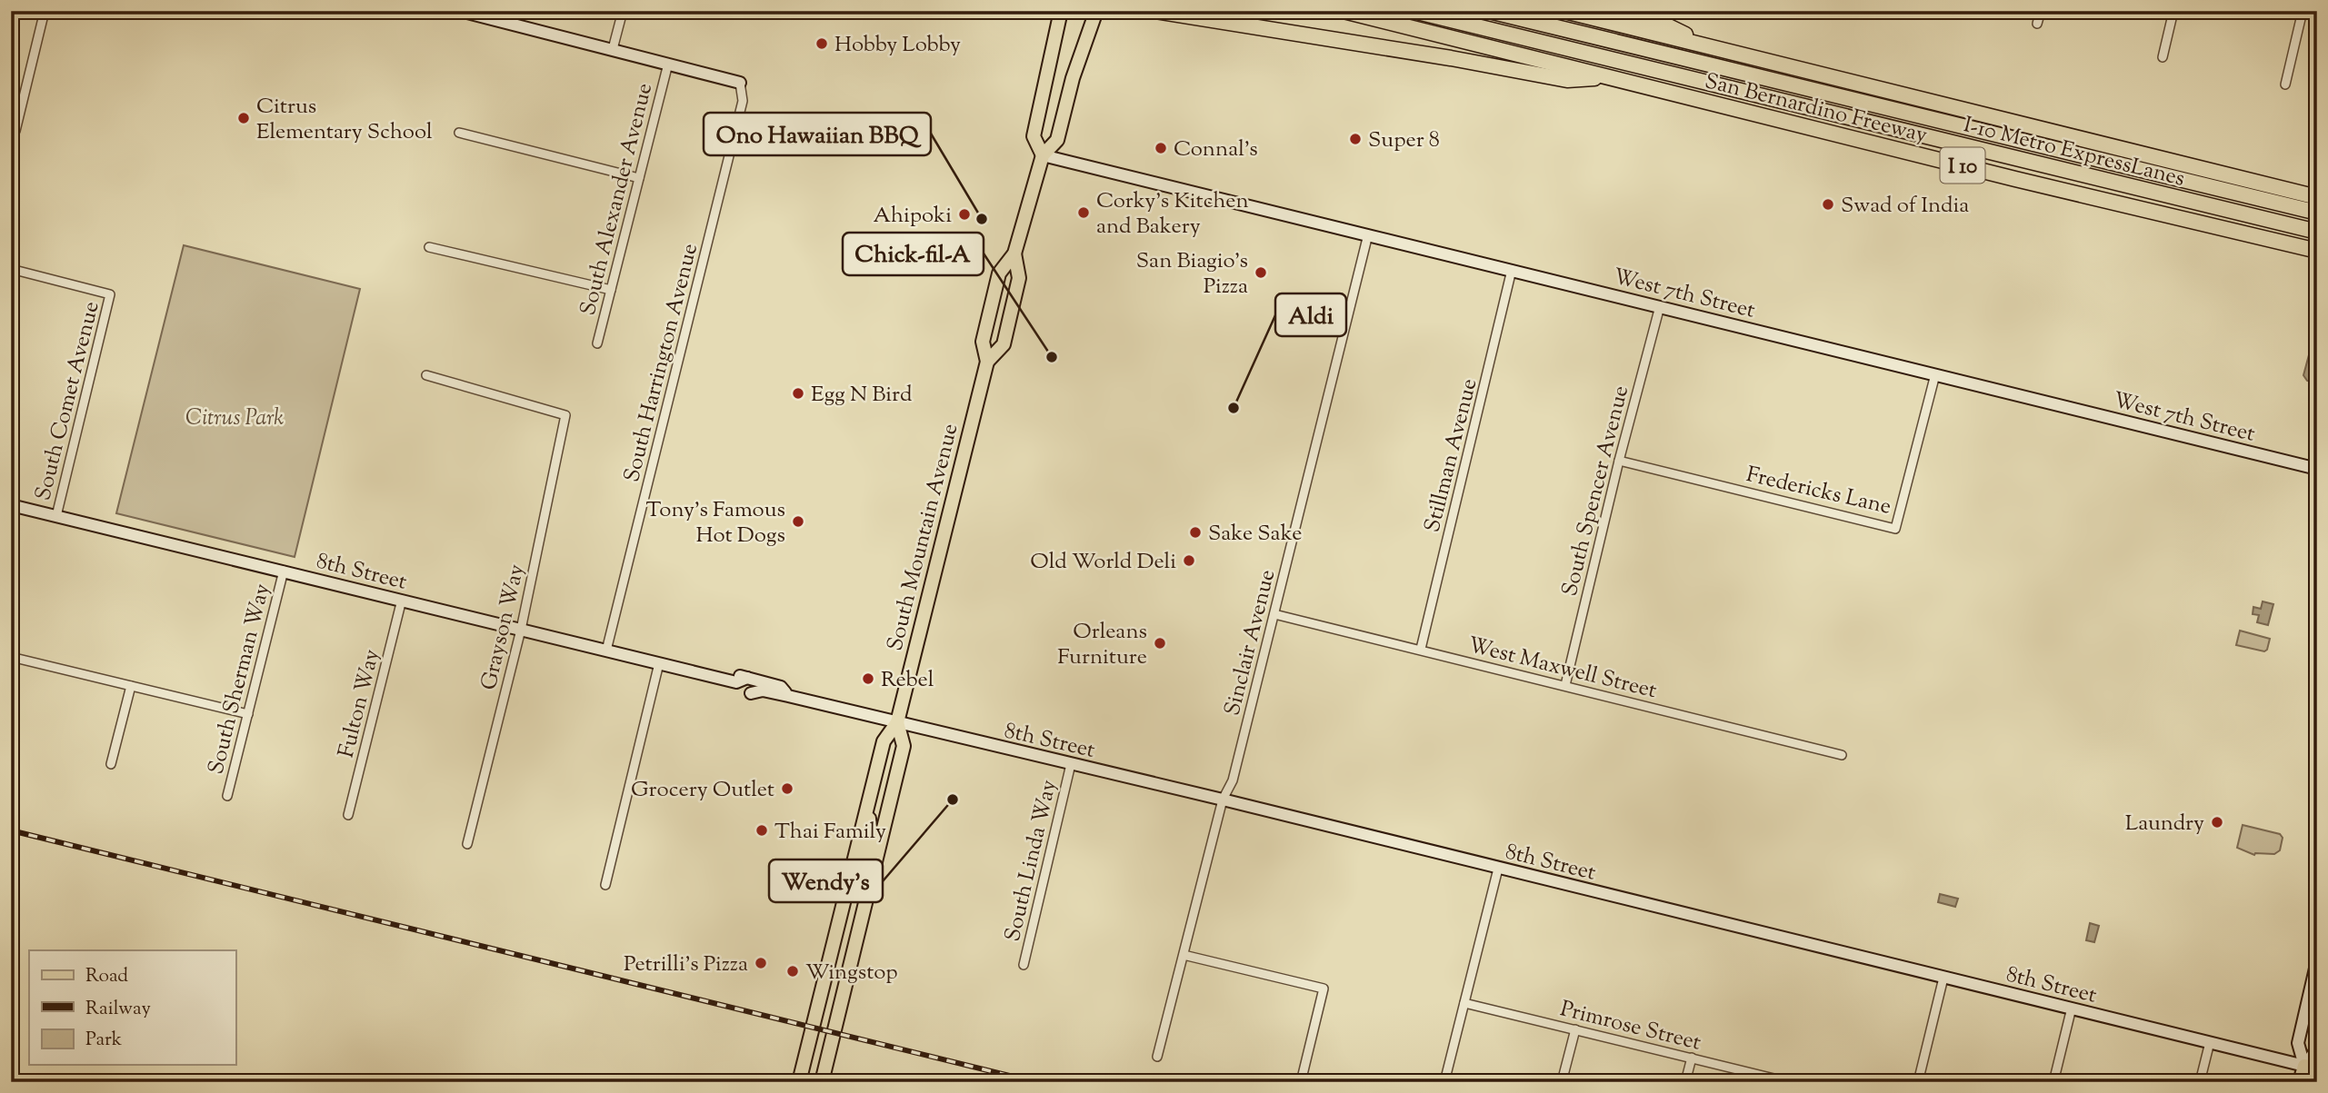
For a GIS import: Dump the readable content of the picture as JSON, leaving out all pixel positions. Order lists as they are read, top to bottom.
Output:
{
  "streets": {
    "highway": ["San Bernardino Freeway", "I-10 Metro ExpressLanes", "I 10"],
    "main road": ["South Mountain Avenue"],
    "street": [
      "South Alexander Avenue",
      "West 7th Street",
      "South Harrington Avenue",
      "South Comet Avenue",
      "Stillman Avenue",
      "Fredericks Lane",
      "South Spencer Avenue",
      "8th Street",
      "Grayson Way",
      "Sinclair Avenue",
      "West Maxwell Street",
      "South Sherman Way",
      "Fulton Way",
      "South Linda Way",
      "Primrose Street"
    ]
  },
  "crossings": [
    ["West 7th Street", "Stillman Avenue"],
    ["West 7th Street", "Fredericks Lane"],
    ["West 7th Street", "South Spencer Avenue"],
    ["West 7th Street", "South Mountain Avenue"],
    ["West 7th Street", "Sinclair Avenue"],
    ["South Harrington Avenue", "8th Street"],
    ["South Comet Avenue", "8th Street"],
    ["Stillman Avenue", "West Maxwell Street"],
    ["Fredericks Lane", "South Spencer Avenue"],
    ["South Spencer Avenue", "West Maxwell Street"],
    ["South Mountain Avenue", "8th Street"],
    ["8th Street", "Grayson Way"],
    ["8th Street", "Sinclair Avenue"],
    ["8th Street", "South Sherman Way"],
    ["8th Street", "Fulton Way"],
    ["8th Street", "South Linda Way"],
    ["Sinclair Avenue", "West Maxwell Street"]
  ],
  "parks": ["Citrus Park"],
  "places": [
    "Hobby Lobby",
    "Citrus Elementary School",
    "Super 8",
    "Connal's",
    "Swad of India",
    "Corky's Kitchen and Bakery",
    "Ahipoki",
    "Ono Hawaiian BBQ",
    "San Biagio's Pizza",
    "Chick-fil-A",
    "Egg N Bird",
    "Aldi",
    "Tony's Famous Hot Dogs",
    "Sake Sake",
    "Old World Deli",
    "Orleans Furniture",
    "Rebel",
    "Grocery Outlet",
    "Wendy's",
    "Laundry",
    "Thai Family",
    "Petrilli's Pizza",
    "Wingstop"
  ],
  "legend": ["Road", "Railway", "Park"]
}
